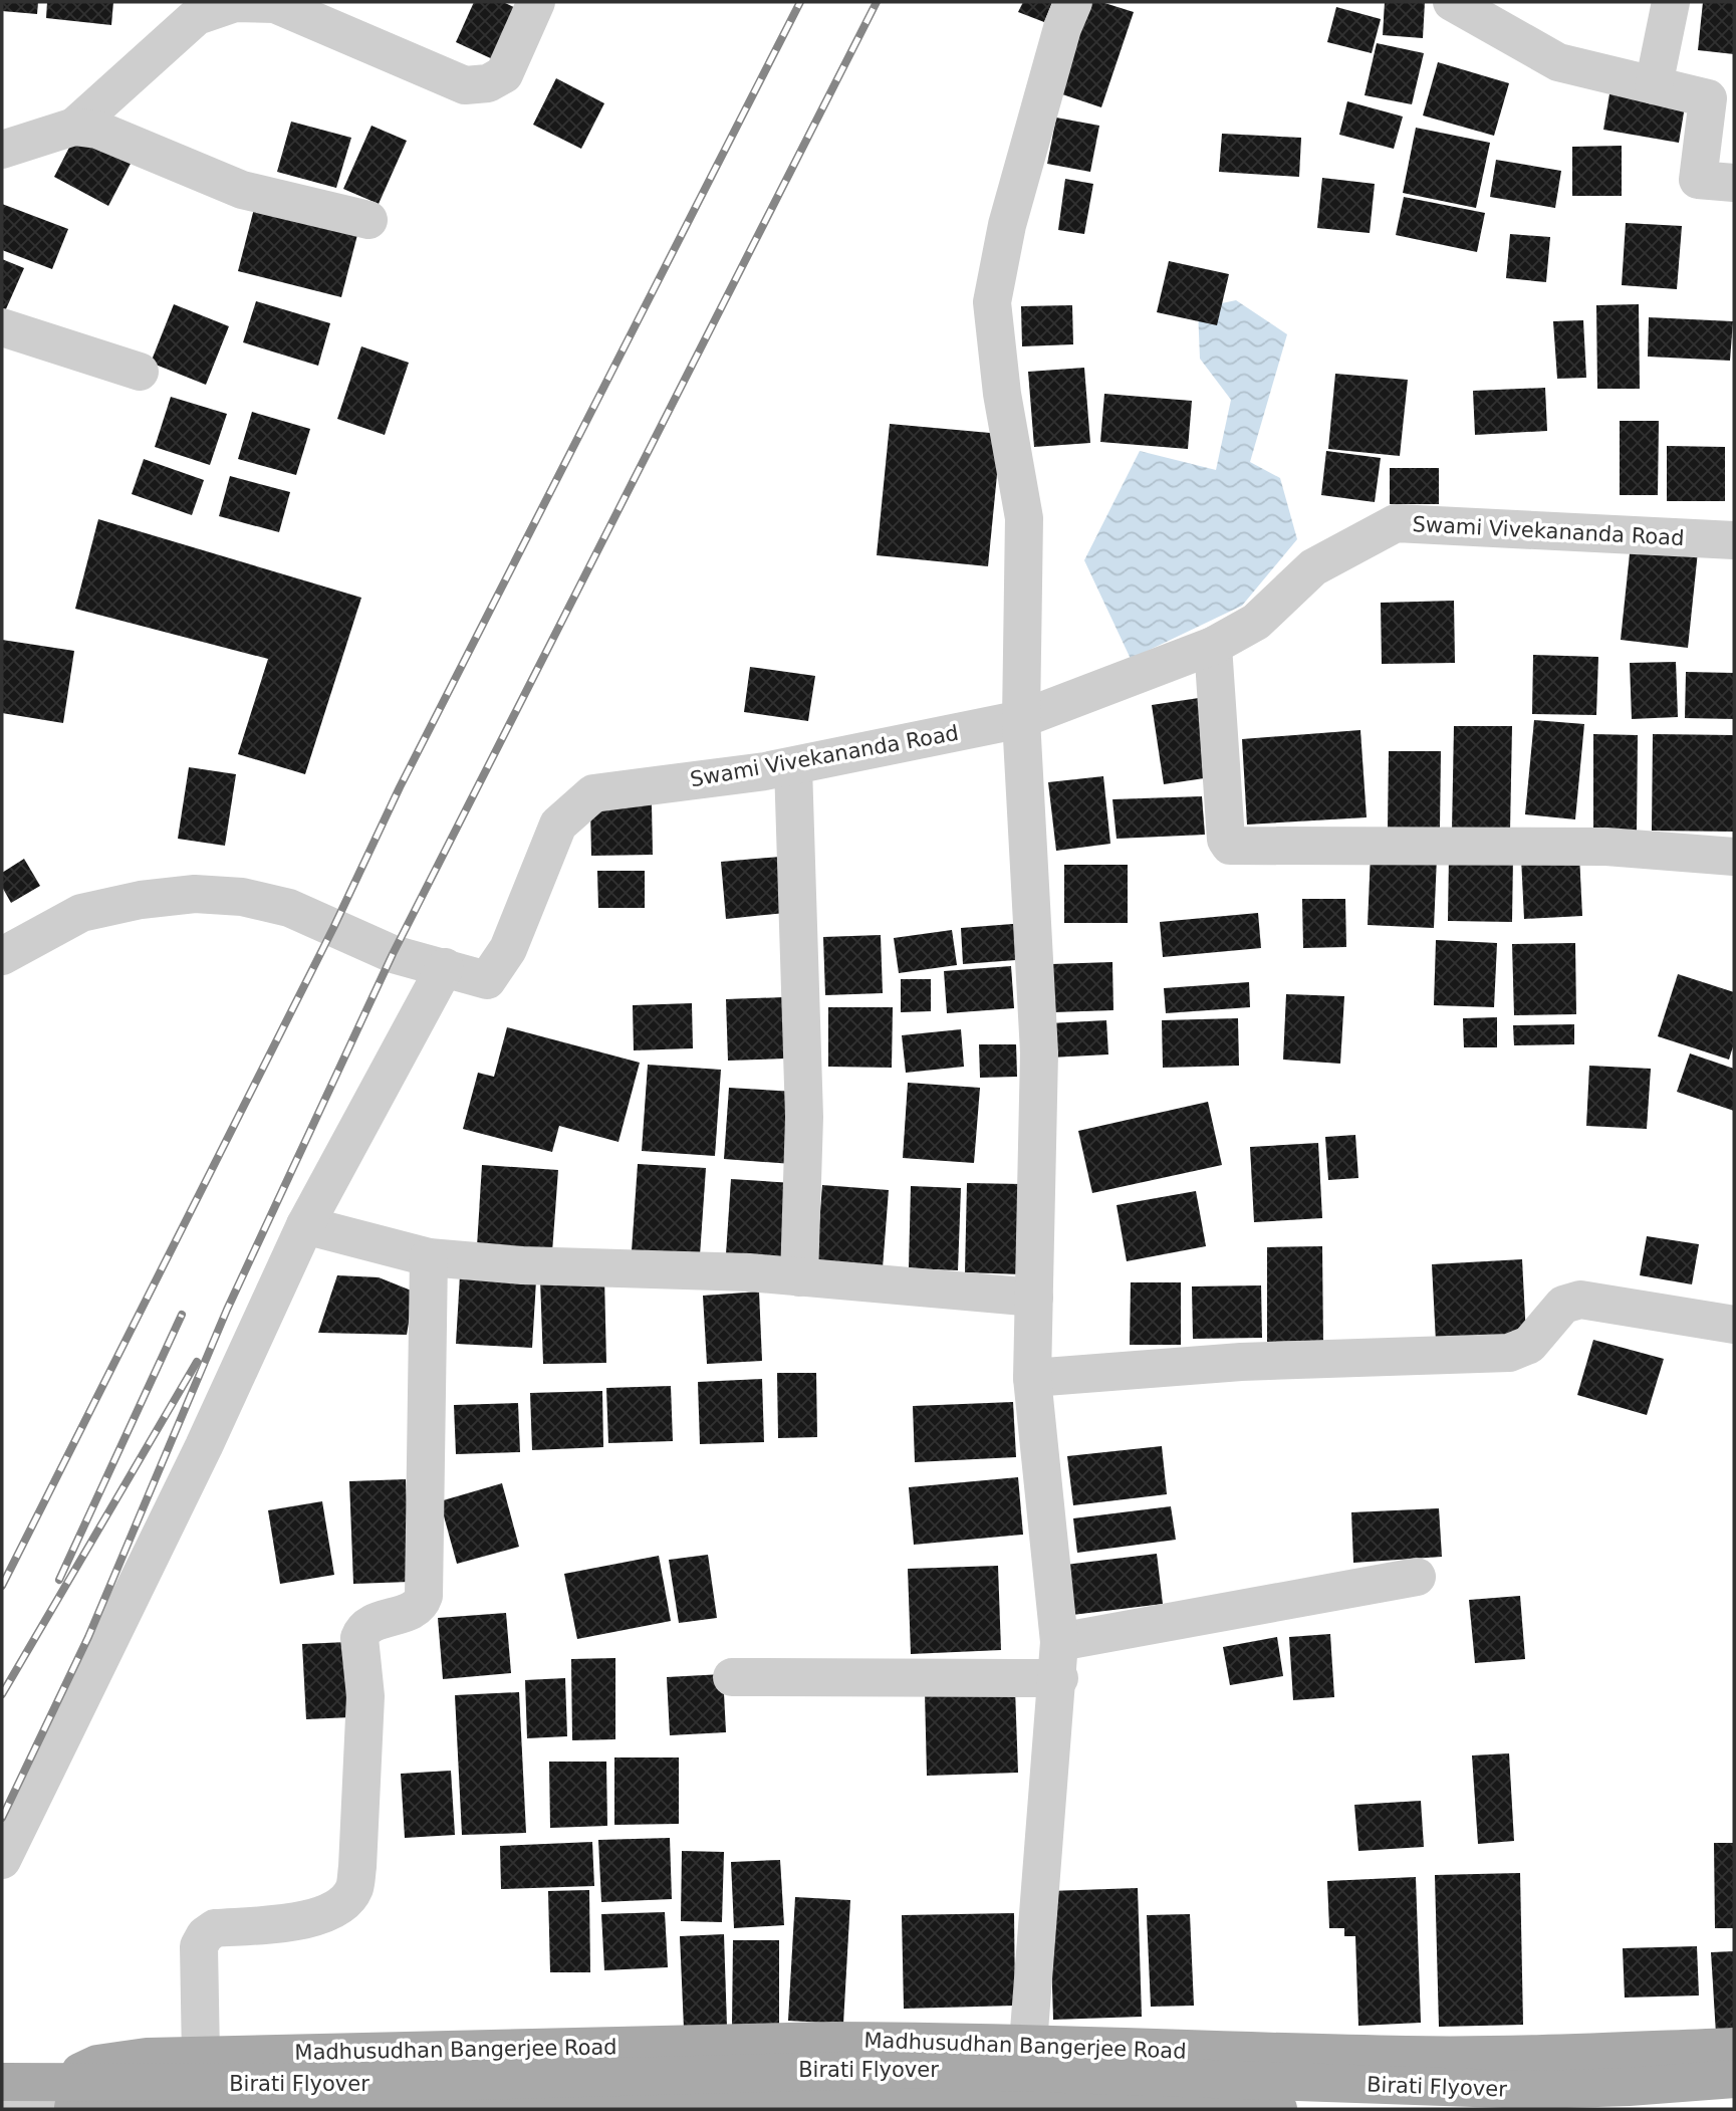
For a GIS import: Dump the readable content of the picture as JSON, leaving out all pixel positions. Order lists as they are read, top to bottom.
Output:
{
  "streets": {
    "main road": ["Madhusudhan Bangerjee Road", "Birati Flyover"],
    "street": ["Swami Vivekananda Road"]
  }
}
